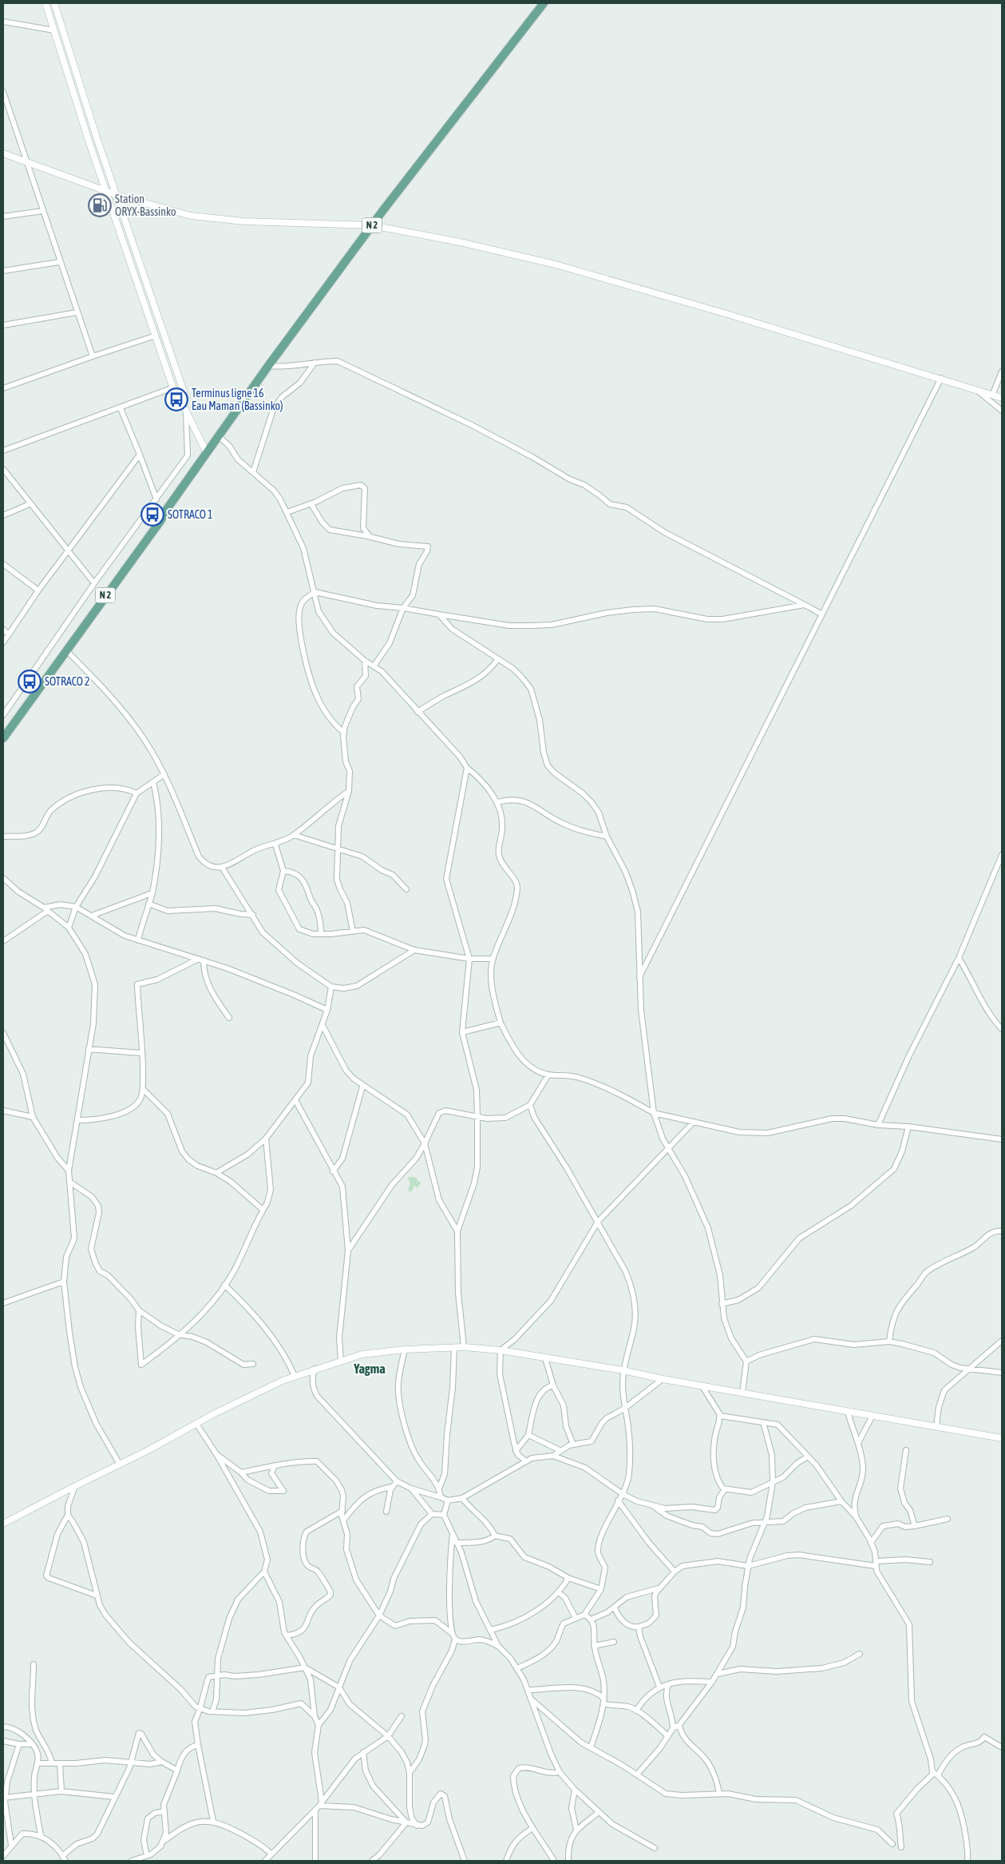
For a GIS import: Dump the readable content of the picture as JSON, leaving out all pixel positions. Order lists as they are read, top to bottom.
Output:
{
  "streets": {
    "main road": ["N 2"]
  },
  "districts": ["Yagma"],
  "places": {
    "fuel station": ["Station ORYX-Bassinko"],
    "bus stop": ["Terminus ligne 16 Eau Maman (Bassinko)", "SOTRACO 1", "SOTRACO 2"]
  }
}
